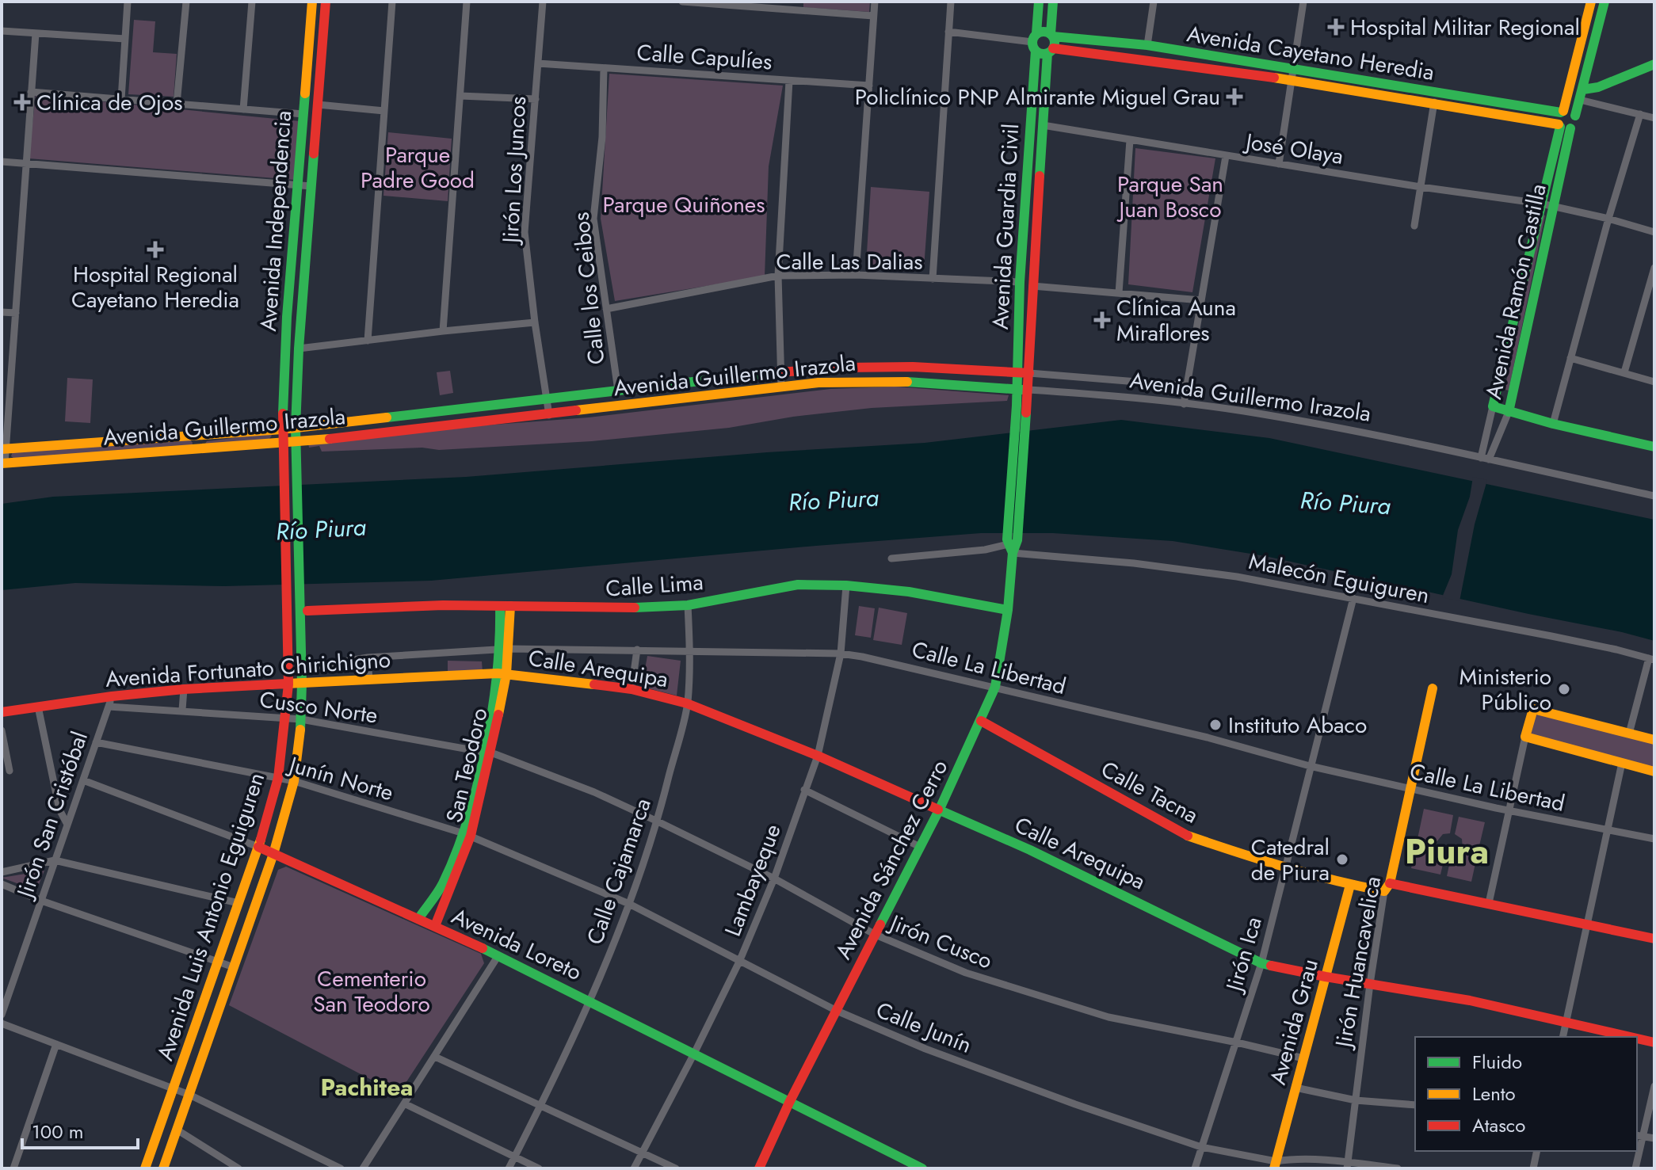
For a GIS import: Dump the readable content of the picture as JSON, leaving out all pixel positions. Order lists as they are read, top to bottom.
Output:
{
  "streets": {
    "main road": [
      "Avenida Cayetano Heredia",
      "Avenida Independencia",
      "Avenida Guardia Civil",
      "Avenida Ramón Castilla",
      "Avenida Guillermo Irazola",
      "Calle Lima",
      "Calle Arequipa",
      "Avenida Fortunato Chirichigno",
      "San Teodoro",
      "Calle Tacna",
      "Avenida Sánchez Cerro",
      "Avenida Luis Antonio Eguiguren",
      "Avenida Loreto",
      "Jirón Huancavelica",
      "Avenida Grau"
    ],
    "street": [
      "Calle Capulíes",
      "José Olaya",
      "Jirón Los Juncos",
      "Calle Las Dalias",
      "Calle los Ceibos",
      "Malecón Eguiguren",
      "Calle La Libertad",
      "Cusco Norte",
      "Junín Norte",
      "Jirón San Cristóbal",
      "Calle Cajamarca",
      "Lambayeque",
      "Jirón Cusco",
      "Jirón Ica",
      "Calle Junín"
    ]
  },
  "crossings": [
    ["Avenida Cayetano Heredia", "Avenida Guardia Civil"],
    ["Avenida Cayetano Heredia", "Avenida Ramón Castilla"],
    ["Calle Capulíes", "Jirón Los Juncos"],
    ["Calle Capulíes", "Calle los Ceibos"],
    ["José Olaya", "Avenida Guardia Civil"],
    ["José Olaya", "Avenida Ramón Castilla"],
    ["Jirón Los Juncos", "Avenida Guillermo Irazola"],
    ["Avenida Independencia", "Avenida Guillermo Irazola"],
    ["Avenida Independencia", "Avenida Luis Antonio Eguiguren"],
    ["Avenida Guardia Civil", "Calle Las Dalias"],
    ["Avenida Guardia Civil", "Avenida Guillermo Irazola"],
    ["Avenida Guardia Civil", "Avenida Sánchez Cerro"],
    ["Calle Las Dalias", "Calle los Ceibos"],
    ["Calle los Ceibos", "Avenida Guillermo Irazola"],
    ["Avenida Ramón Castilla", "Avenida Guillermo Irazola"],
    ["Avenida Guillermo Irazola", "Avenida Luis Antonio Eguiguren"],
    ["Malecón Eguiguren", "Avenida Sánchez Cerro"],
    ["Malecón Eguiguren", "Jirón Ica"],
    ["Calle Lima", "San Teodoro"],
    ["Calle Lima", "Avenida Sánchez Cerro"],
    ["Calle Lima", "Calle Cajamarca"],
    ["Calle Lima", "Lambayeque"],
    ["Calle Lima", "Avenida Luis Antonio Eguiguren"],
    ["Calle La Libertad", "San Teodoro"],
    ["Calle La Libertad", "Avenida Sánchez Cerro"],
    ["Calle La Libertad", "Calle Cajamarca"],
    ["Calle La Libertad", "Lambayeque"],
    ["Calle La Libertad", "Avenida Luis Antonio Eguiguren"],
    ["Calle La Libertad", "Jirón Ica"],
    ["Calle La Libertad", "Jirón Huancavelica"],
    ["Calle Arequipa", "Avenida Fortunato Chirichigno"],
    ["Calle Arequipa", "San Teodoro"],
    ["Calle Arequipa", "Avenida Sánchez Cerro"],
    ["Calle Arequipa", "Calle Cajamarca"],
    ["Calle Arequipa", "Lambayeque"],
    ["Calle Arequipa", "Jirón Ica"],
    ["Calle Arequipa", "Jirón Huancavelica"],
    ["Calle Arequipa", "Avenida Grau"],
    ["Avenida Fortunato Chirichigno", "Cusco Norte"],
    ["Avenida Fortunato Chirichigno", "San Teodoro"],
    ["Avenida Fortunato Chirichigno", "Jirón San Cristóbal"],
    ["Avenida Fortunato Chirichigno", "Avenida Luis Antonio Eguiguren"],
    ["Cusco Norte", "San Teodoro"],
    ["Cusco Norte", "Jirón San Cristóbal"],
    ["Cusco Norte", "Avenida Luis Antonio Eguiguren"],
    ["Cusco Norte", "Jirón Cusco"],
    ["San Teodoro", "Junín Norte"],
    ["San Teodoro", "Jirón Cusco"],
    ["San Teodoro", "Avenida Loreto"],
    ["San Teodoro", "Calle Junín"],
    ["Junín Norte", "Jirón San Cristóbal"],
    ["Junín Norte", "Avenida Luis Antonio Eguiguren"],
    ["Junín Norte", "Calle Junín"],
    ["Calle Tacna", "Avenida Sánchez Cerro"],
    ["Calle Tacna", "Jirón Ica"],
    ["Calle Tacna", "Jirón Huancavelica"],
    ["Calle Tacna", "Avenida Grau"],
    ["Jirón San Cristóbal", "Avenida Loreto"],
    ["Avenida Sánchez Cerro", "Jirón Cusco"],
    ["Avenida Sánchez Cerro", "Avenida Loreto"],
    ["Avenida Sánchez Cerro", "Calle Junín"],
    ["Calle Cajamarca", "Jirón Cusco"],
    ["Calle Cajamarca", "Avenida Loreto"],
    ["Calle Cajamarca", "Calle Junín"],
    ["Lambayeque", "Jirón Cusco"],
    ["Lambayeque", "Avenida Loreto"],
    ["Lambayeque", "Calle Junín"],
    ["Avenida Luis Antonio Eguiguren", "Avenida Loreto"],
    ["Jirón Cusco", "Jirón Ica"],
    ["Jirón Cusco", "Avenida Grau"],
    ["Jirón Ica", "Calle Junín"],
    ["Jirón Huancavelica", "Calle Junín"],
    ["Avenida Grau", "Calle Junín"]
  ],
  "districts": ["Piura", "Pachitea"],
  "water": ["Río Piura"],
  "parks": [
    "Parque Padre Good",
    "Parque San Juan Bosco",
    "Parque Quiñones",
    "Cementerio San Teodoro"
  ],
  "places": {
    "health": [
      "Hospital Militar Regional",
      "Policlínico PNP Almirante Miguel Grau",
      "Clínica de Ojos",
      "Hospital Regional Cayetano Heredia",
      "Clínica Auna Miraflores"
    ],
    "other": ["Ministerio Público", "Instituto Abaco", "Catedral de Piura"]
  },
  "legend": ["Fluido", "Lento", "Atasco"],
  "scale_bar": "100 m"
}
